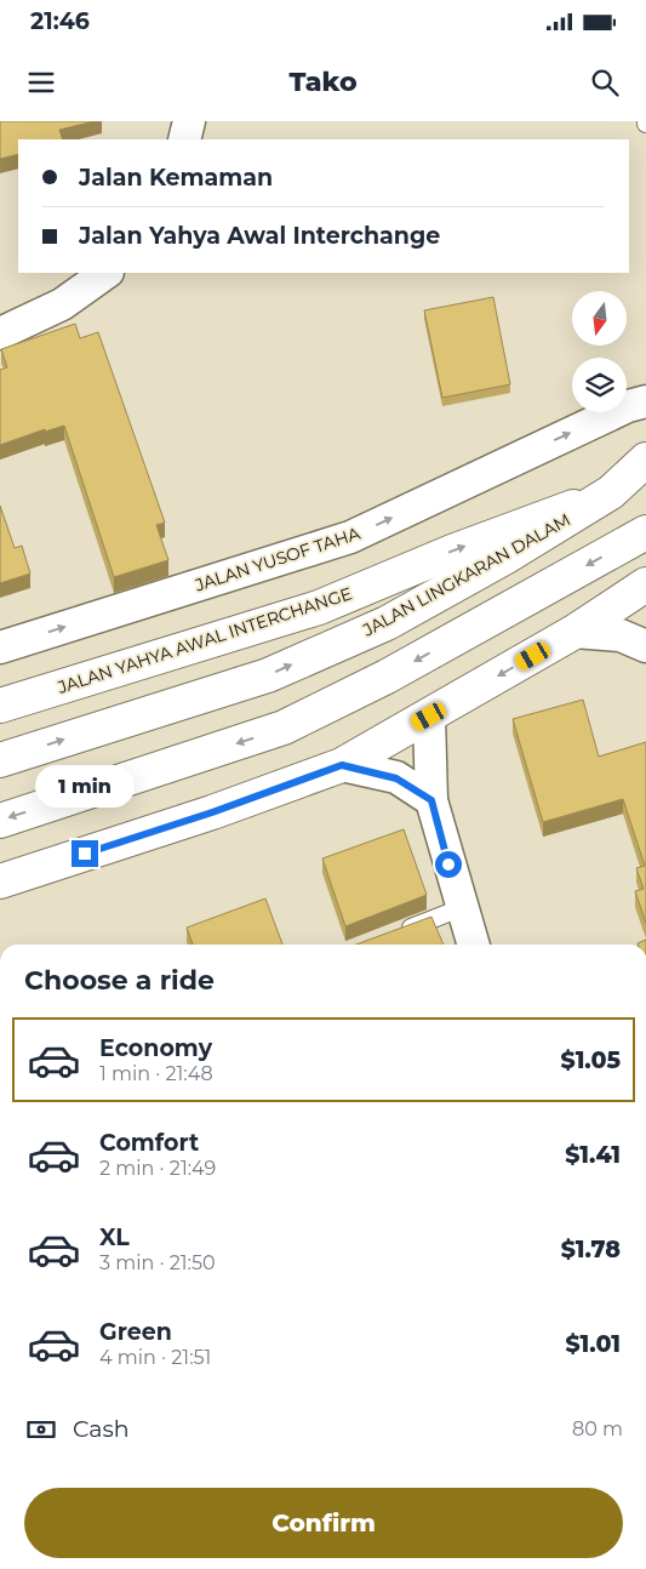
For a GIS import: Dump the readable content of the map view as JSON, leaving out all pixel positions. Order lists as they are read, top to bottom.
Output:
{
  "streets": {
    "main road": ["JALAN LINGKARAN DALAM", "JALAN YAHYA AWAL INTERCHANGE"],
    "street": ["JALAN YUSOF TAHA"]
  },
  "crossings": [
    ["JALAN LINGKARAN DALAM", "JALAN YAHYA AWAL INTERCHANGE"]
  ],
  "one_way": ["JALAN YUSOF TAHA"],
  "north": "bottom",
  "page": {
    "status": "21:46",
    "header": "Tako",
    "banner": ["Jalan Kemaman", "Jalan Yahya Awal Interchange"],
    "bubble": "1 min",
    "heading": "Choose a ride",
    "list": [
      {
        "name": "Economy",
        "note": "1 min · 21:48",
        "value": "$1.05"
      },
      {
        "name": "Comfort",
        "note": "2 min · 21:49",
        "value": "$1.41"
      },
      {
        "name": "XL",
        "note": "3 min · 21:50",
        "value": "$1.78"
      },
      {
        "name": "Green",
        "note": "4 min · 21:51",
        "value": "$1.01"
      }
    ],
    "pay": ["Cash", "80 m"],
    "buttons": "Confirm"
  }
}
